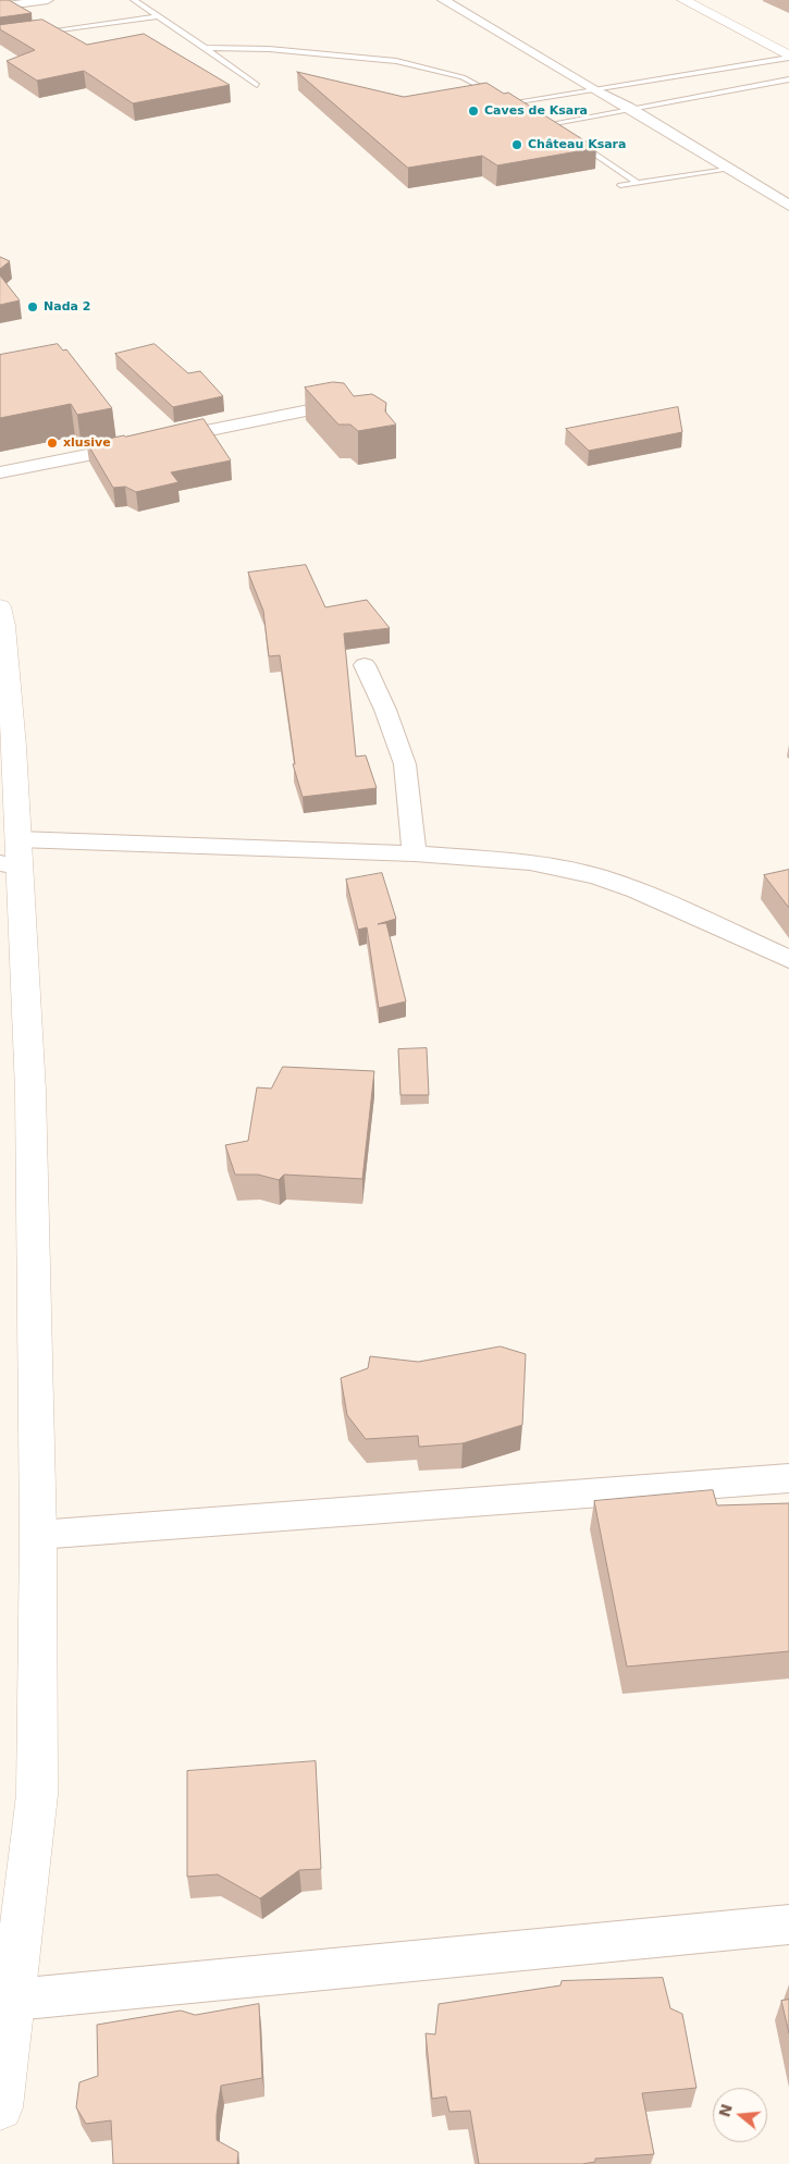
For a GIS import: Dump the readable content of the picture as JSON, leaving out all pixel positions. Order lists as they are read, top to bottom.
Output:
{
  "places": [
    "Caves de Ksara",
    "Château Ksara",
    "Nada 2",
    "xlusive"
  ],
  "north": "left"
}
